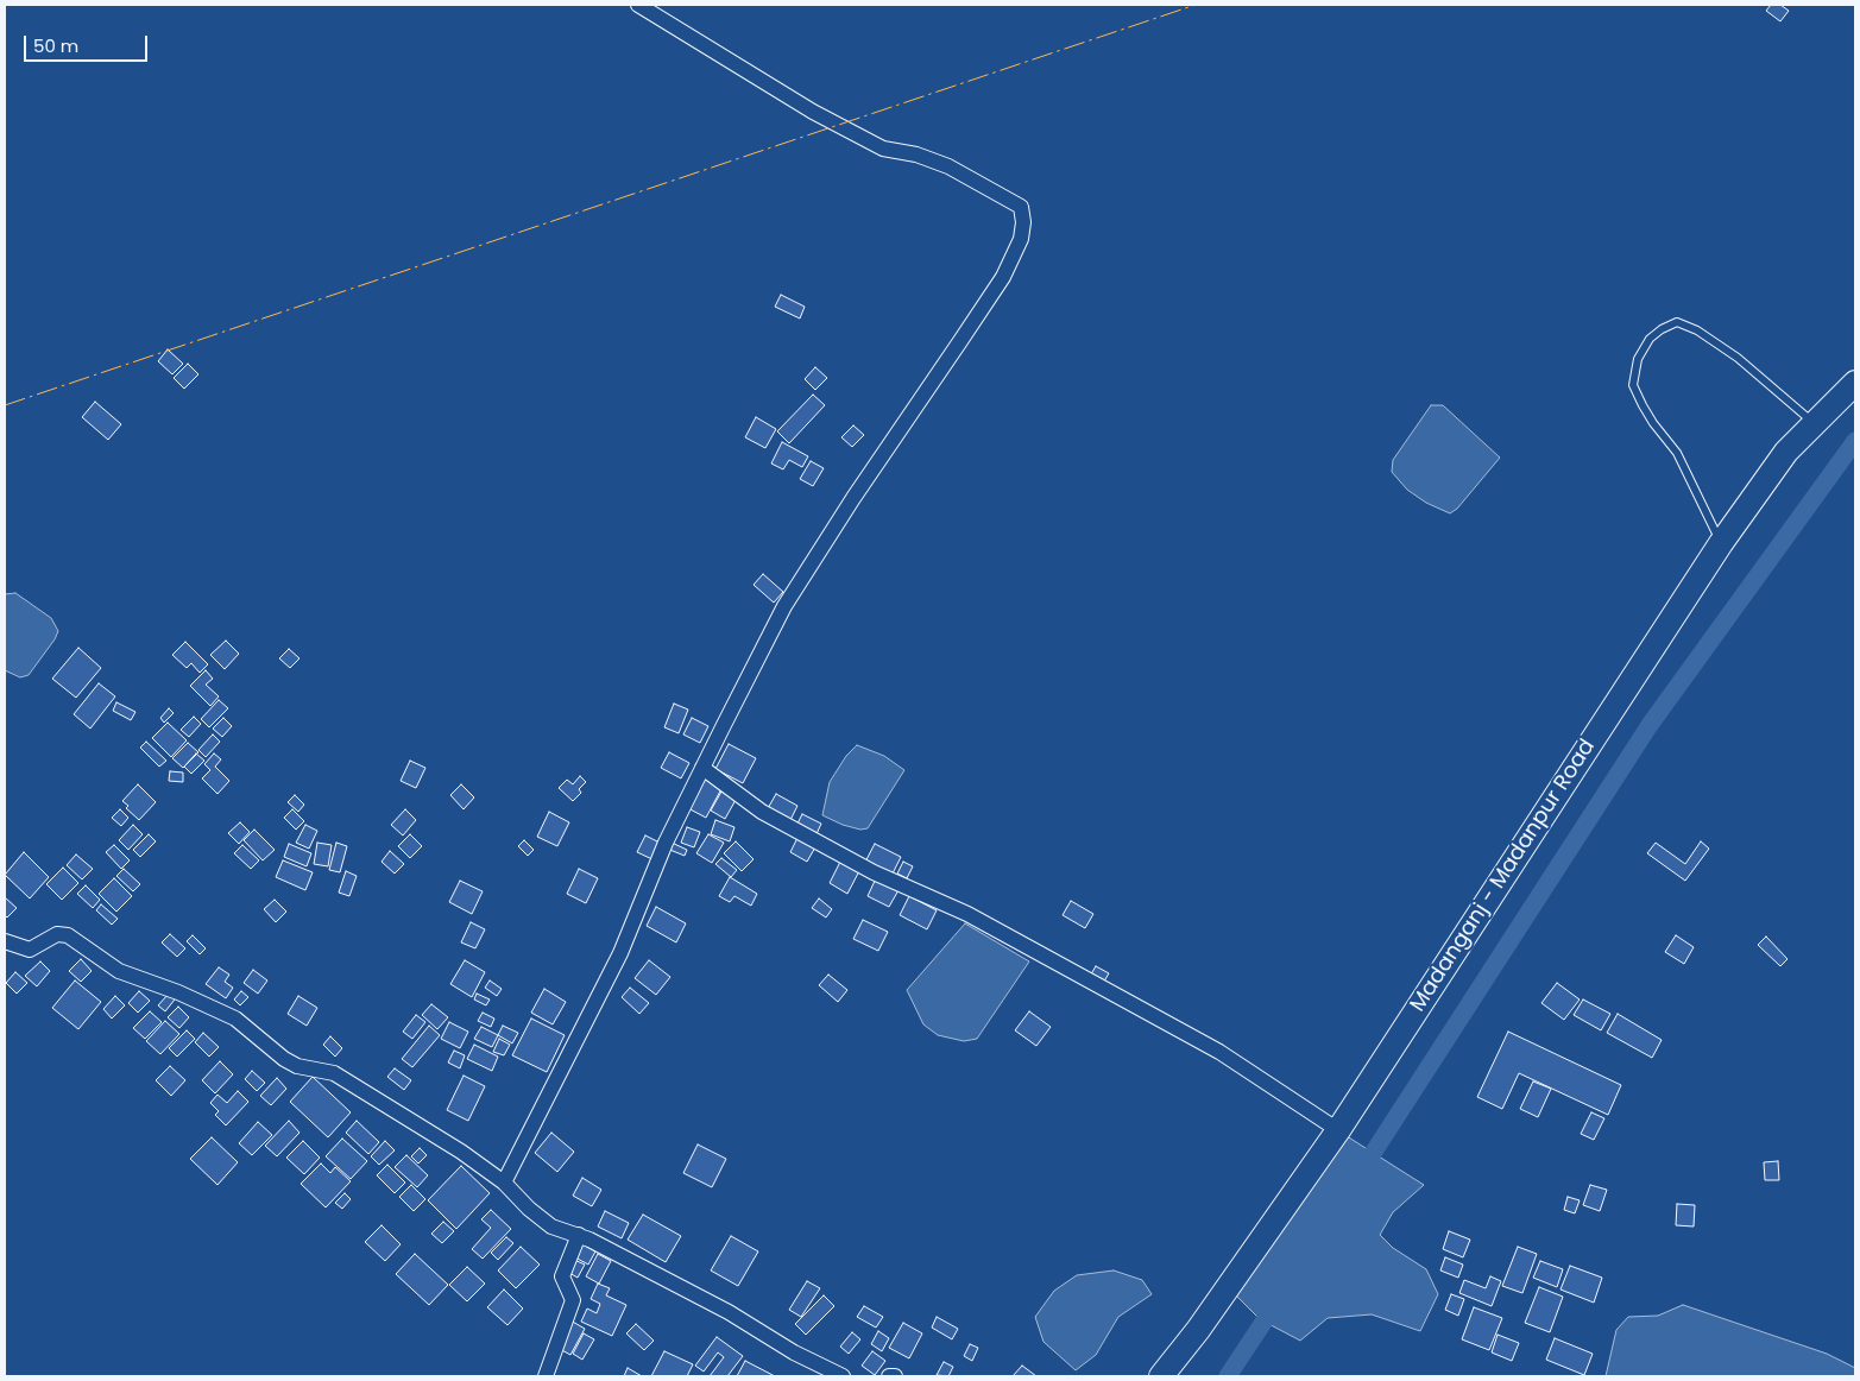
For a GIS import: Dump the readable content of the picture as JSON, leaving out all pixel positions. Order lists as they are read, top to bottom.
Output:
{
  "streets": {
    "main road": ["Madanganj - Madanpur Road"]
  },
  "scale_bar": "50 m"
}
